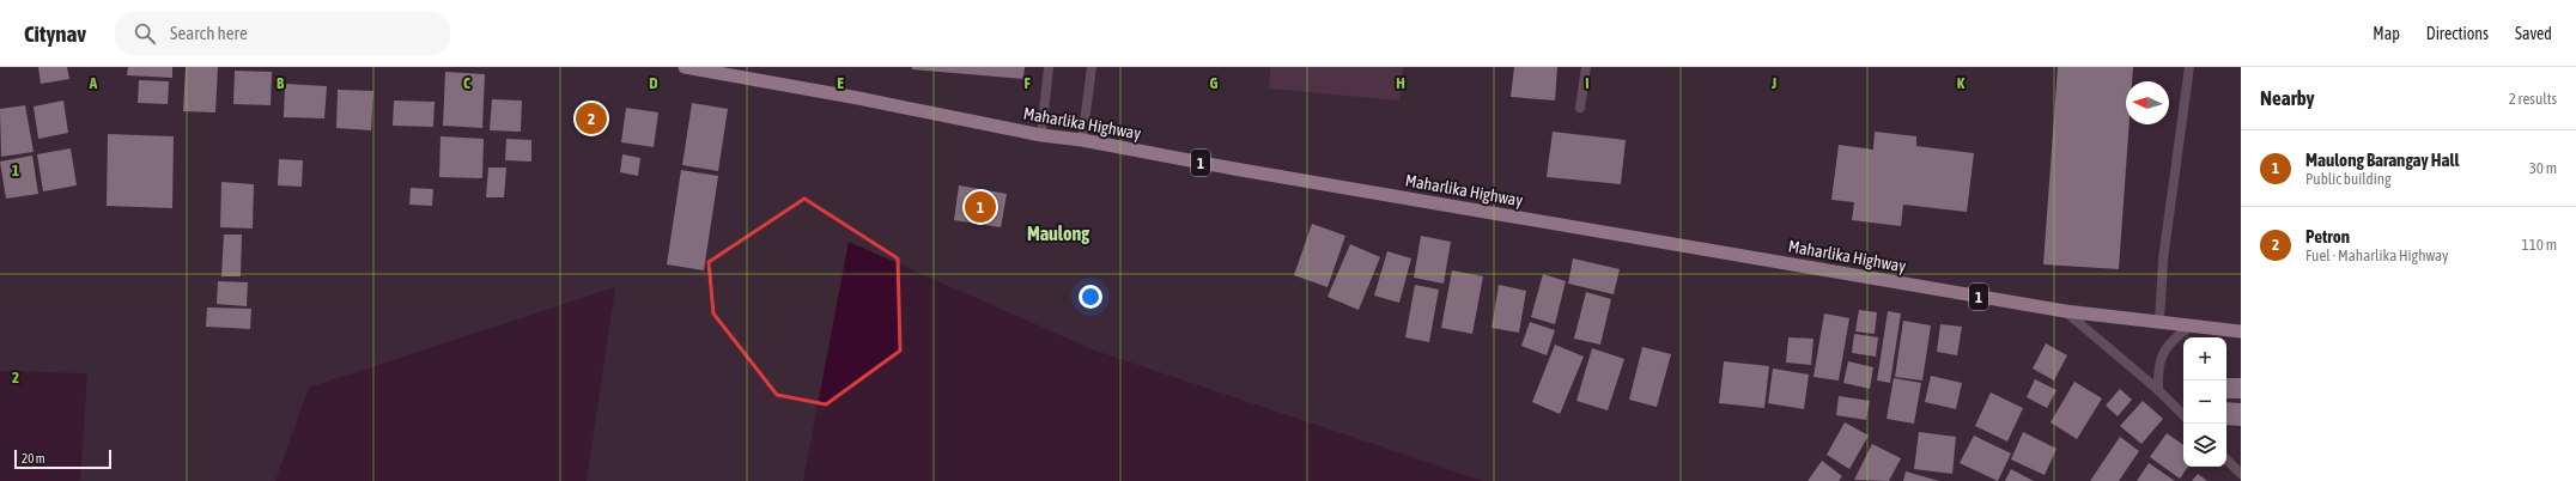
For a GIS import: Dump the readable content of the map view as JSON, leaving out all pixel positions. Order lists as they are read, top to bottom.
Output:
{
  "streets": {
    "highway": ["Maharlika Highway", "1"]
  },
  "districts": ["Maulong"],
  "scale_bar": "20 m",
  "north": "left",
  "page": {
    "header": "Citynav",
    "search": "Search here",
    "nav": ["Map", "Directions", "Saved"],
    "heading": ["Nearby", "2 results"],
    "pins": ["2", "1"],
    "list": [
      {
        "mark": "1",
        "name": "Maulong Barangay Hall",
        "note": "Public building",
        "value": "30 m"
      },
      {
        "mark": "2",
        "name": "Petron",
        "note": "Fuel · Maharlika Highway",
        "value": "110 m"
      }
    ],
    "map_buttons": ["+", "−"],
    "scale": "20 m"
  },
  "grid": {
    "columns": [
      "A",
      "B",
      "C",
      "D",
      "E",
      "F",
      "G",
      "H",
      "I",
      "J",
      "K"
    ],
    "rows": ["1", "2"]
  }
}
